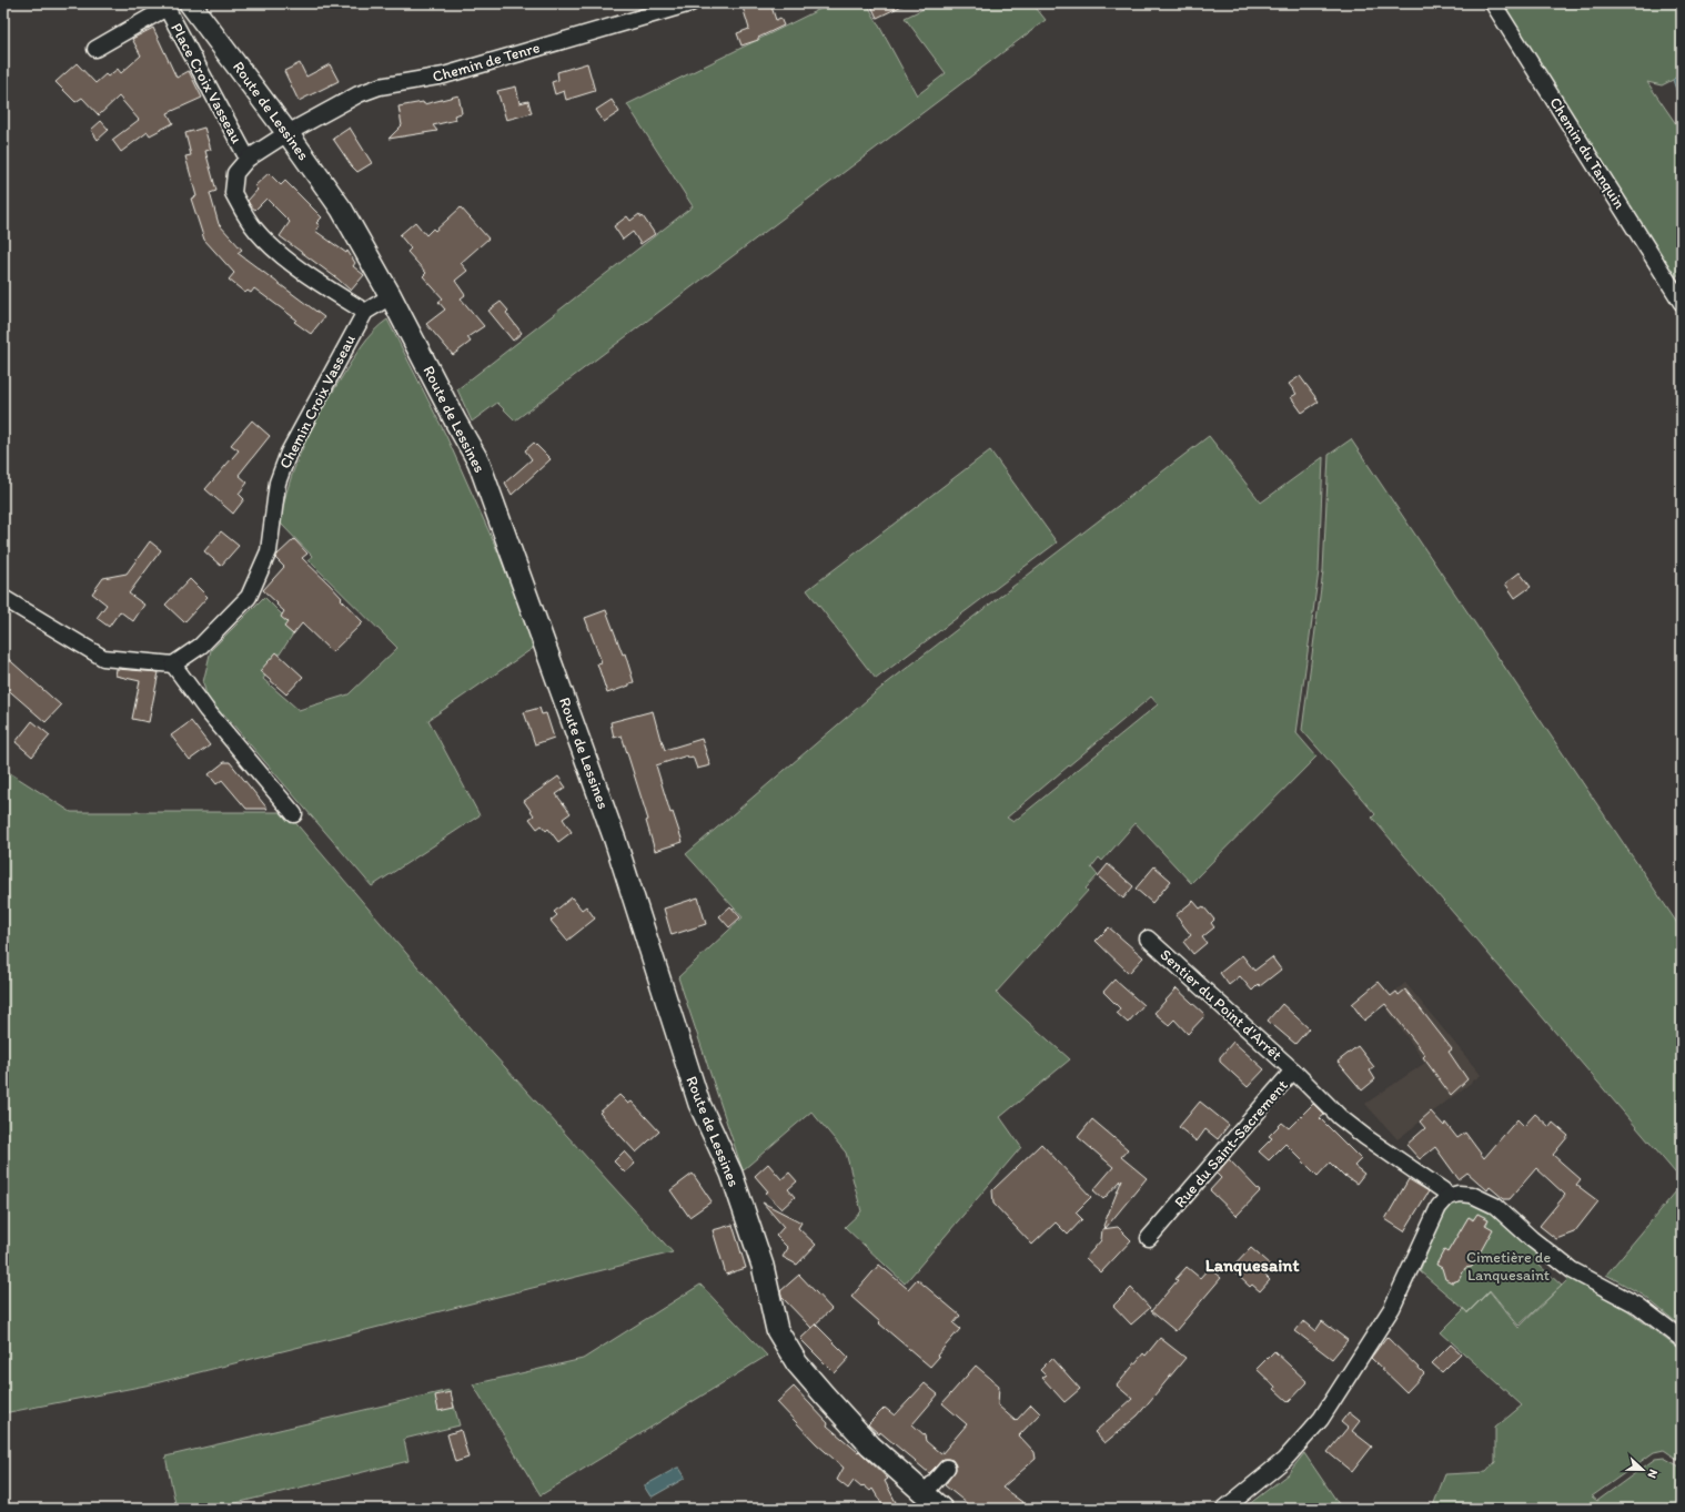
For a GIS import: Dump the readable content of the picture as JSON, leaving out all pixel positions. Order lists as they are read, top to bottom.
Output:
{
  "streets": {
    "main road": ["Route de Lessines"],
    "street": [
      "Chemin de Tenre",
      "Place Croix Vasseau",
      "Chemin du Tanquin",
      "Chemin Croix Vasseau",
      "Sentier du Point d'Arrêt",
      "Rue du Saint-Sacrement"
    ]
  },
  "crossings": [
    ["Chemin de Tenre", "Place Croix Vasseau"],
    ["Chemin de Tenre", "Route de Lessines"],
    ["Place Croix Vasseau", "Route de Lessines"],
    ["Place Croix Vasseau", "Chemin Croix Vasseau"],
    ["Sentier du Point d'Arrêt", "Rue du Saint-Sacrement"]
  ],
  "districts": ["Lanquesaint"],
  "parks": ["Cimetière de Lanquesaint"],
  "north": "right"
}
